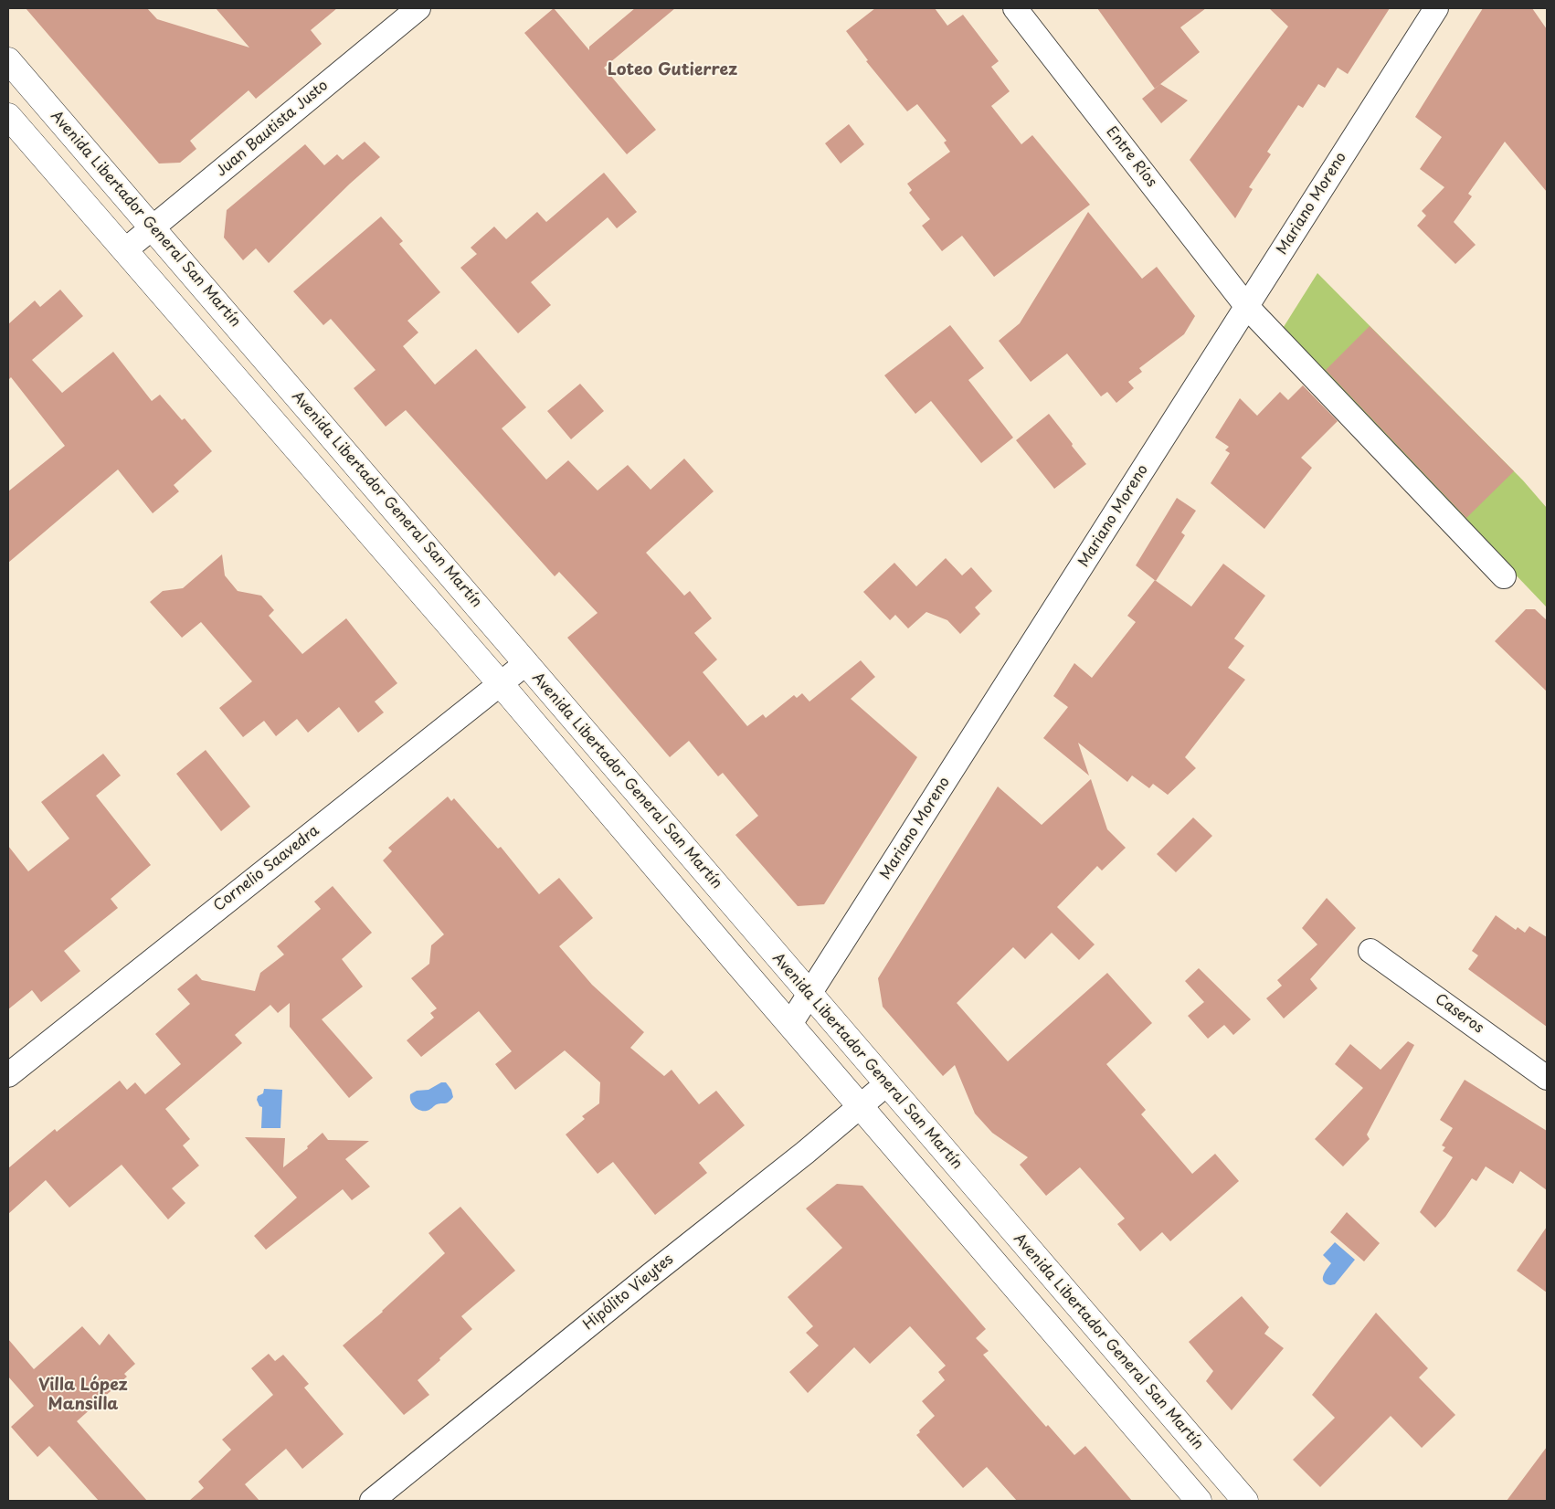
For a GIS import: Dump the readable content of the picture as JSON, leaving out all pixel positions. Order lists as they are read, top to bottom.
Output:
{
  "streets": {
    "main road": ["Avenida Libertador General San Martín"],
    "street": [
      "Juan Bautista Justo",
      "Entre Ríos",
      "Mariano Moreno",
      "Cornelio Saavedra",
      "Caseros",
      "Hipólito Vieytes"
    ]
  },
  "crossings": [
    ["Juan Bautista Justo", "Avenida Libertador General San Martín"],
    ["Entre Ríos", "Mariano Moreno"],
    ["Mariano Moreno", "Avenida Libertador General San Martín"],
    ["Avenida Libertador General San Martín", "Cornelio Saavedra"],
    ["Avenida Libertador General San Martín", "Hipólito Vieytes"]
  ],
  "districts": ["Loteo Gutierrez", "Villa López Mansilla"]
}
